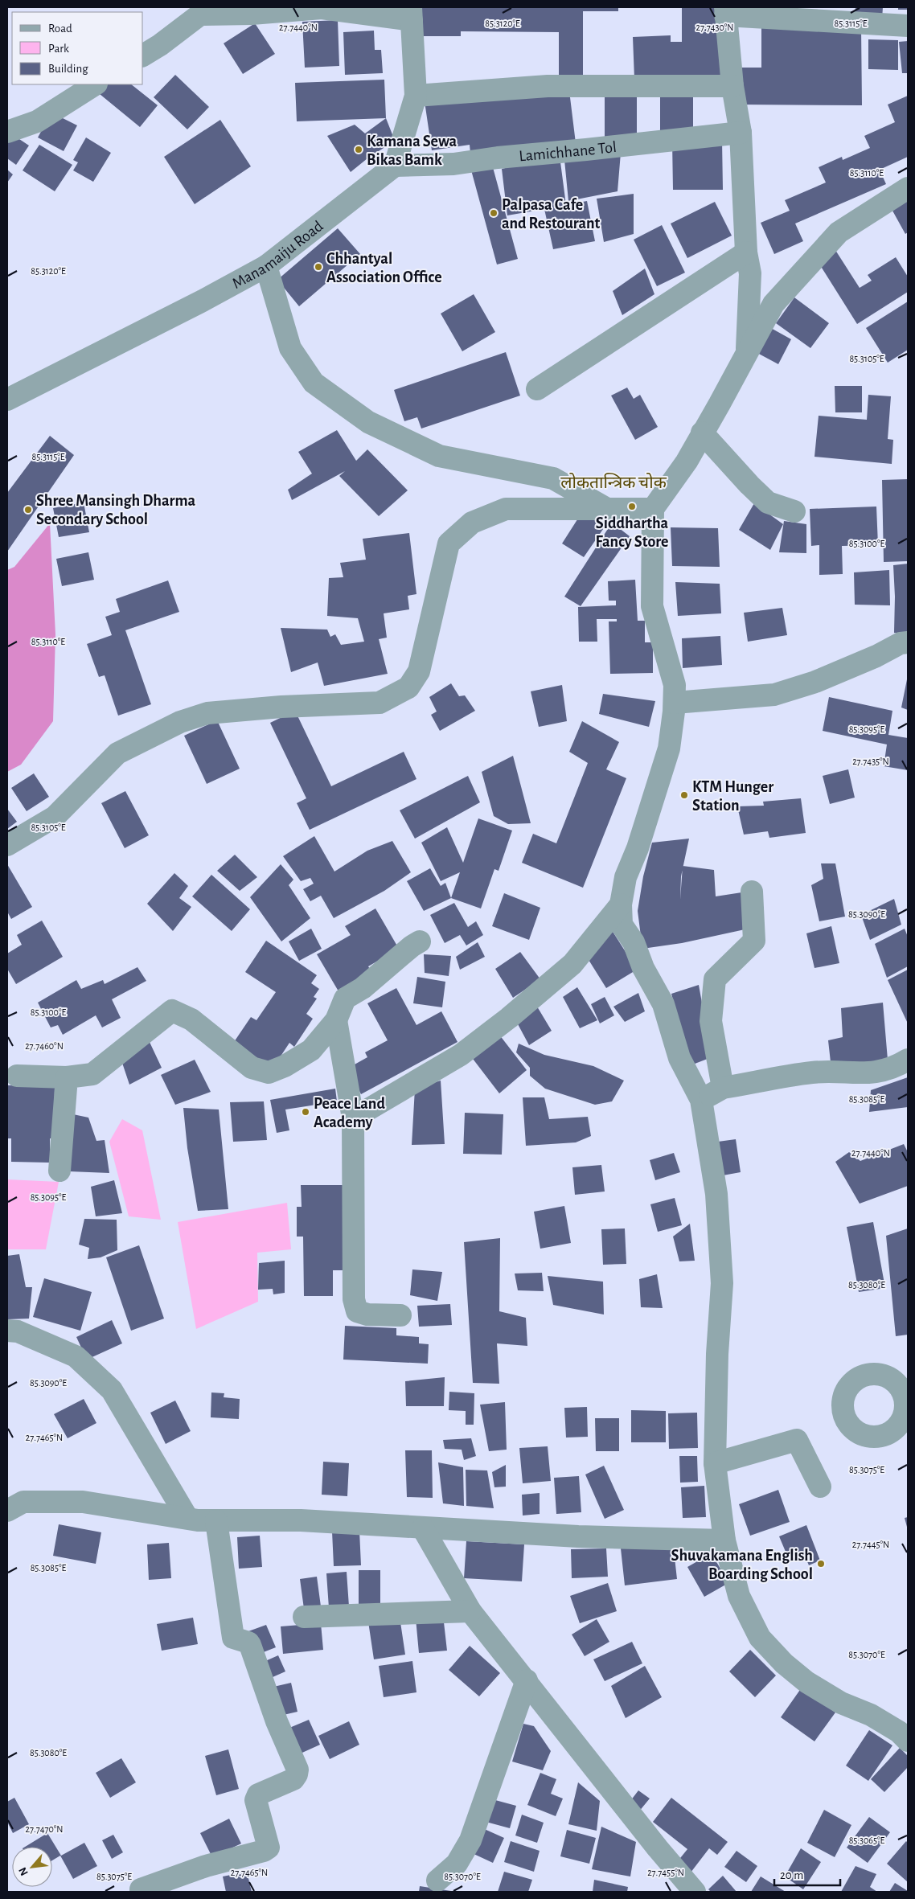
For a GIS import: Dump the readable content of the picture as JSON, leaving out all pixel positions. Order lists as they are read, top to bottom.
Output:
{
  "streets": {
    "street": ["Lamichhane Tol", "Manamaiju Road"]
  },
  "crossings": [
    ["Lamichhane Tol", "Manamaiju Road"]
  ],
  "districts": ["लोकतान्त्रिक चोक"],
  "places": [
    "Kamana Sewa Bikas Bamk",
    "Palpasa Cafe and Restourant",
    "Chhantyal Association Office",
    "Siddhartha Fancy Store",
    "Shree Mansingh Dharma Secondary School",
    "KTM Hunger Station",
    "Peace Land Academy",
    "Shuvakamana English Boarding School"
  ],
  "legend": ["Road", "Park", "Building"],
  "scale_bar": "20 m",
  "north": "bottom left",
  "coordinates": [
    "85.3120°E",
    "85.3115°E",
    "27.7440°N",
    "27.7430°N",
    "85.3110°E",
    "85.3105°E",
    "85.3100°E",
    "85.3095°E",
    "27.7435°N",
    "85.3090°E",
    "27.7460°N",
    "85.3085°E",
    "85.3080°E",
    "27.7465°N",
    "85.3075°E",
    "27.7445°N",
    "85.3070°E",
    "27.7470°N",
    "85.3065°E",
    "27.7455°N"
  ]
}
